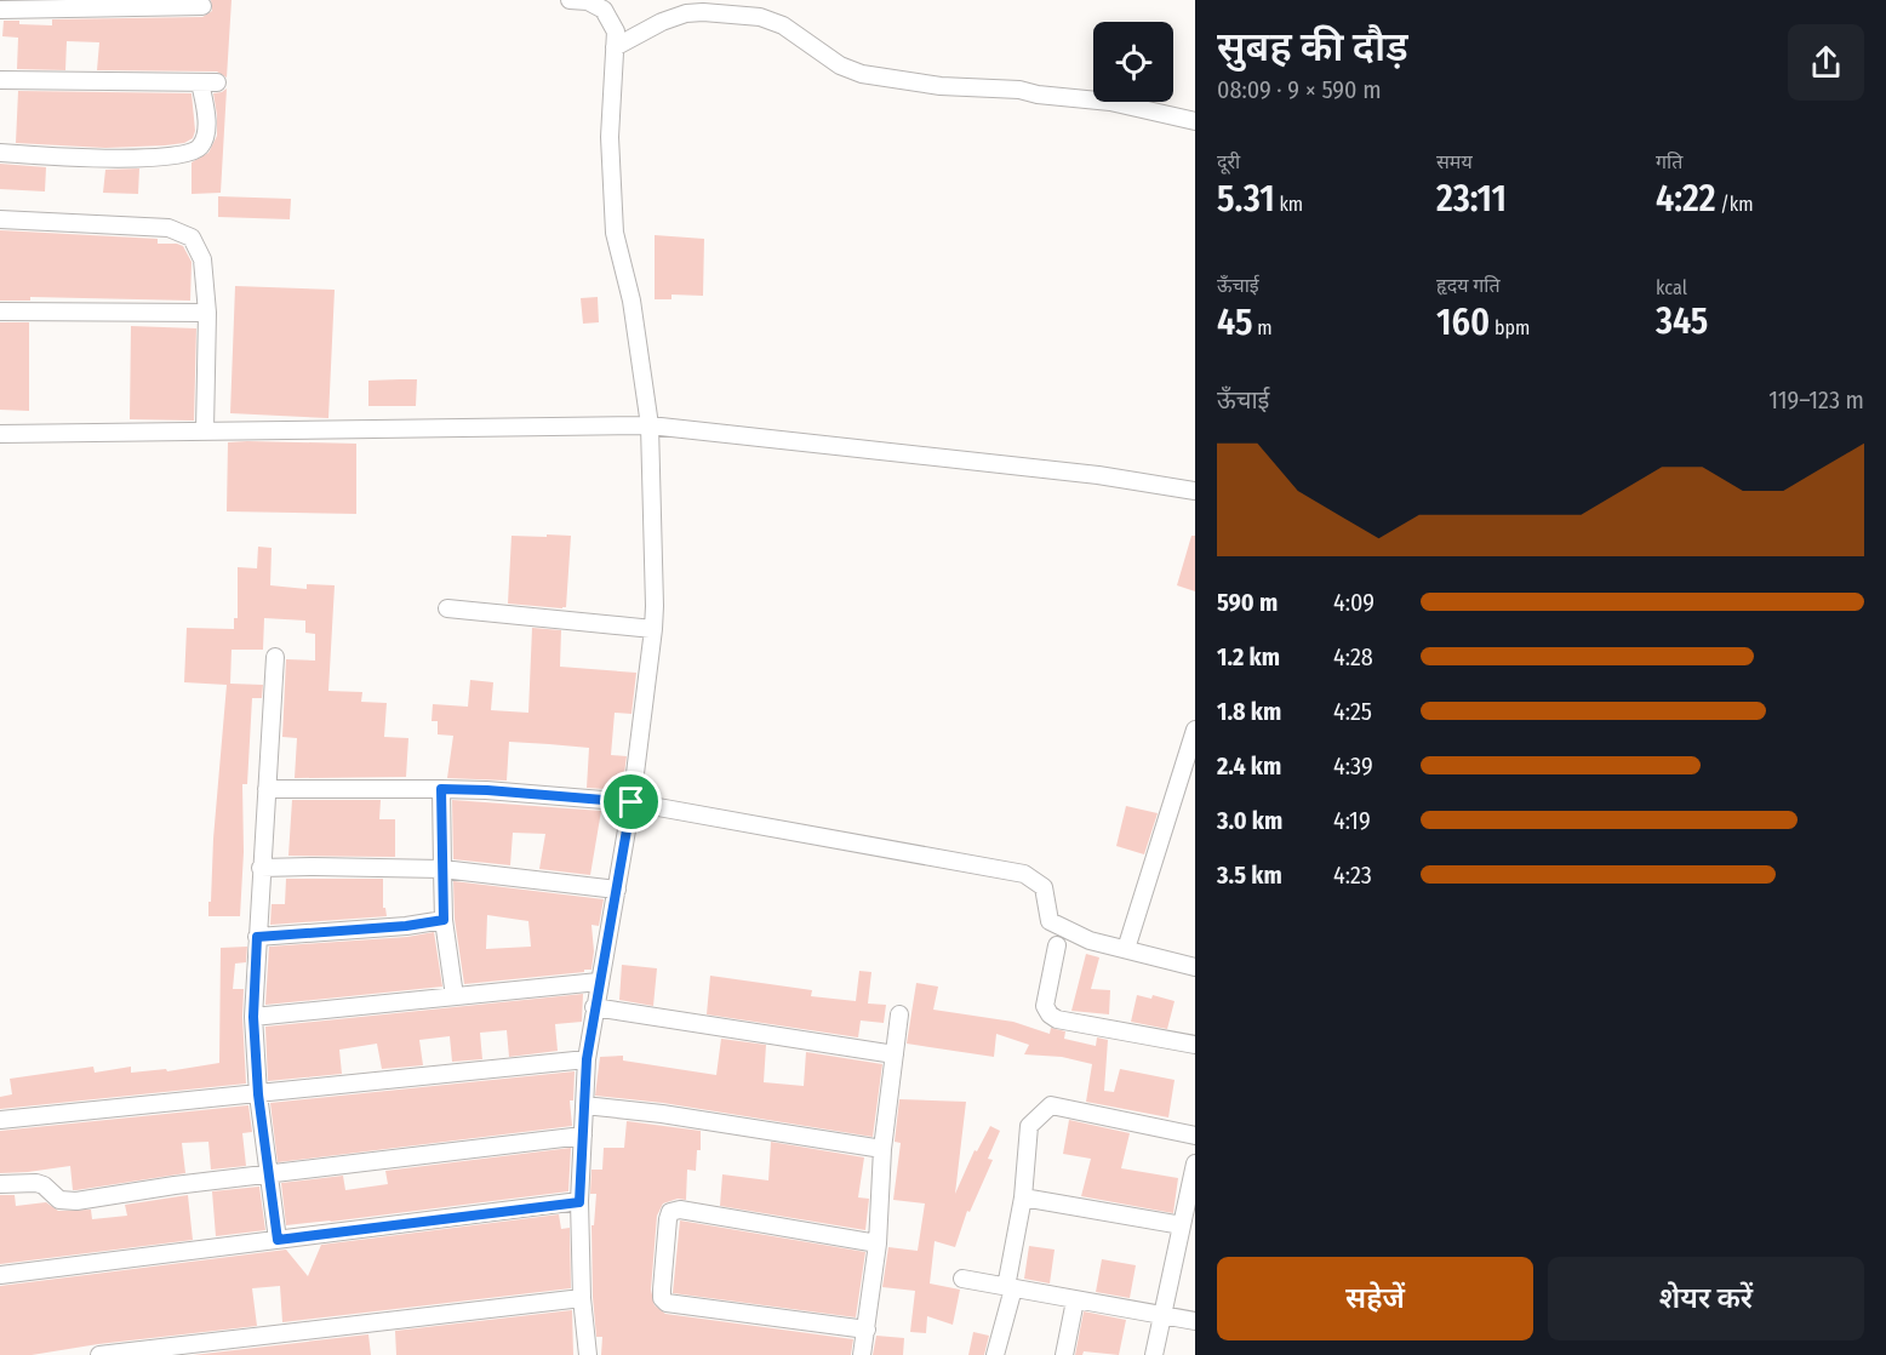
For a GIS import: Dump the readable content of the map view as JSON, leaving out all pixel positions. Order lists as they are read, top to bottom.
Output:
{
  "page": {
    "heading": ["सुबह की दौड़", "08:09 · 9 × 590 m"],
    "stats": [
      ["दूरी", "5.31 km"],
      ["समय", "23:11"],
      ["गति", "4:22 /km"],
      ["ऊँचाई", "45 m"],
      ["हृदय गति", "160 bpm"],
      ["kcal", "345"]
    ],
    "chart": ["ऊँचाई", "119–123 m"],
    "list": [
      {
        "name": "590 m",
        "note": "4:09"
      },
      {
        "name": "1.2 km",
        "note": "4:28"
      },
      {
        "name": "1.8 km",
        "note": "4:25"
      },
      {
        "name": "2.4 km",
        "note": "4:39"
      },
      {
        "name": "3.0 km",
        "note": "4:19"
      },
      {
        "name": "3.5 km",
        "note": "4:23"
      }
    ],
    "buttons": ["सहेजें", "शेयर करें"]
  }
}
